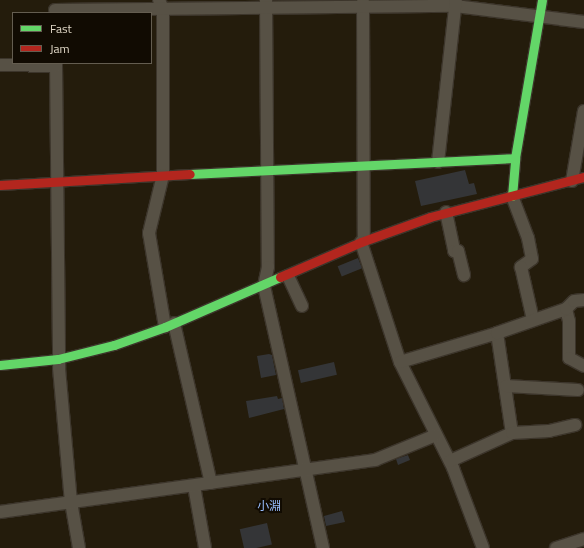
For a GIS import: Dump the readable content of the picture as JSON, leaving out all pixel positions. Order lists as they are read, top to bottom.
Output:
{
  "districts": ["小淵"],
  "legend": ["Fast", "Jam"]
}
